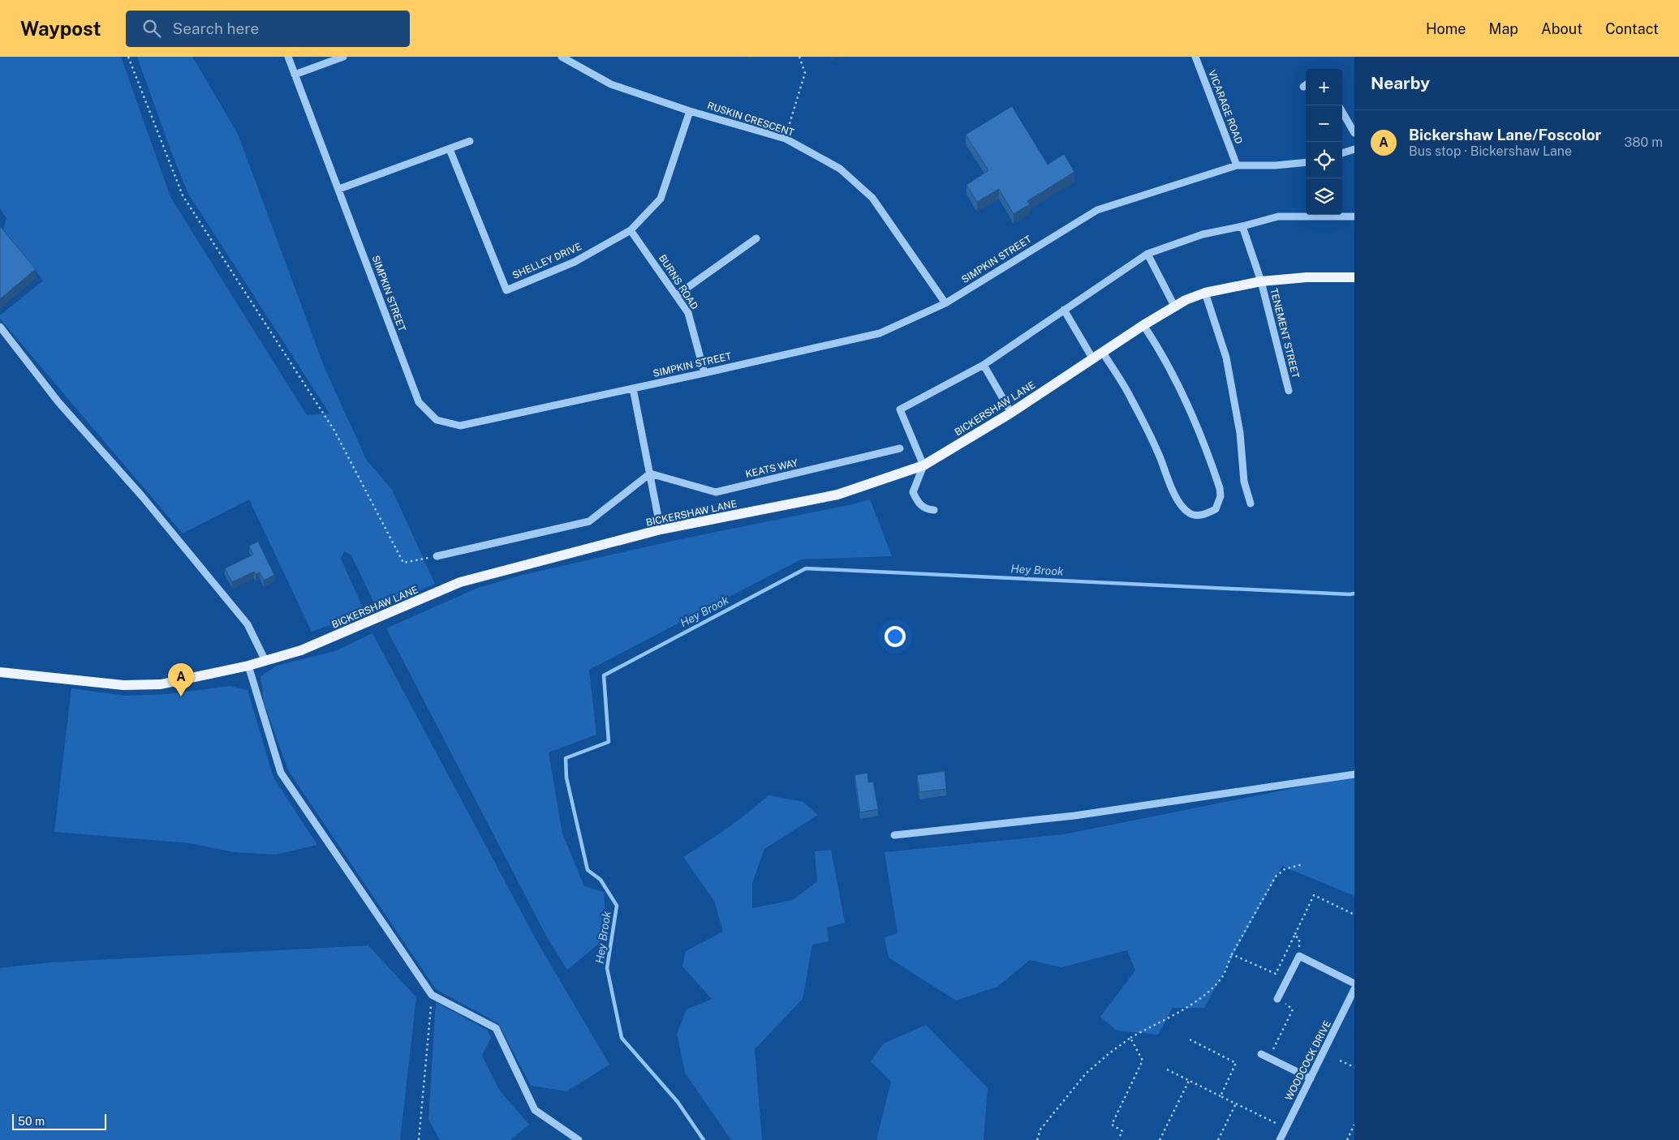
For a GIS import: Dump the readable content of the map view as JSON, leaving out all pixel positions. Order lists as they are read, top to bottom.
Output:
{
  "streets": {
    "main road": ["BICKERSHAW LANE"],
    "street": [
      "VICARAGE ROAD",
      "RUSKIN CRESCENT",
      "SIMPKIN STREET",
      "SHELLEY DRIVE",
      "BURNS ROAD",
      "TENEMENT STREET",
      "KEATS WAY",
      "WOODCOCK DRIVE"
    ]
  },
  "crossings": [
    ["VICARAGE ROAD", "SIMPKIN STREET"],
    ["RUSKIN CRESCENT", "SIMPKIN STREET"],
    ["RUSKIN CRESCENT", "SHELLEY DRIVE"],
    ["SIMPKIN STREET", "BURNS ROAD"],
    ["SHELLEY DRIVE", "BURNS ROAD"],
    ["TENEMENT STREET", "BICKERSHAW LANE"]
  ],
  "water": ["Hey Brook"],
  "scale_bar": "50 m",
  "page": {
    "header": "Waypost",
    "search": "Search here",
    "nav": [
      "Home",
      "Map",
      "About",
      "Contact"
    ],
    "heading": "Nearby",
    "map_buttons": ["+", "−"],
    "list": [
      {
        "mark": "A",
        "name": "Bickershaw Lane/Foscolor",
        "note": "Bus stop · Bickershaw Lane",
        "value": "380 m"
      }
    ],
    "pins": "A",
    "scale": "50 m"
  }
}
